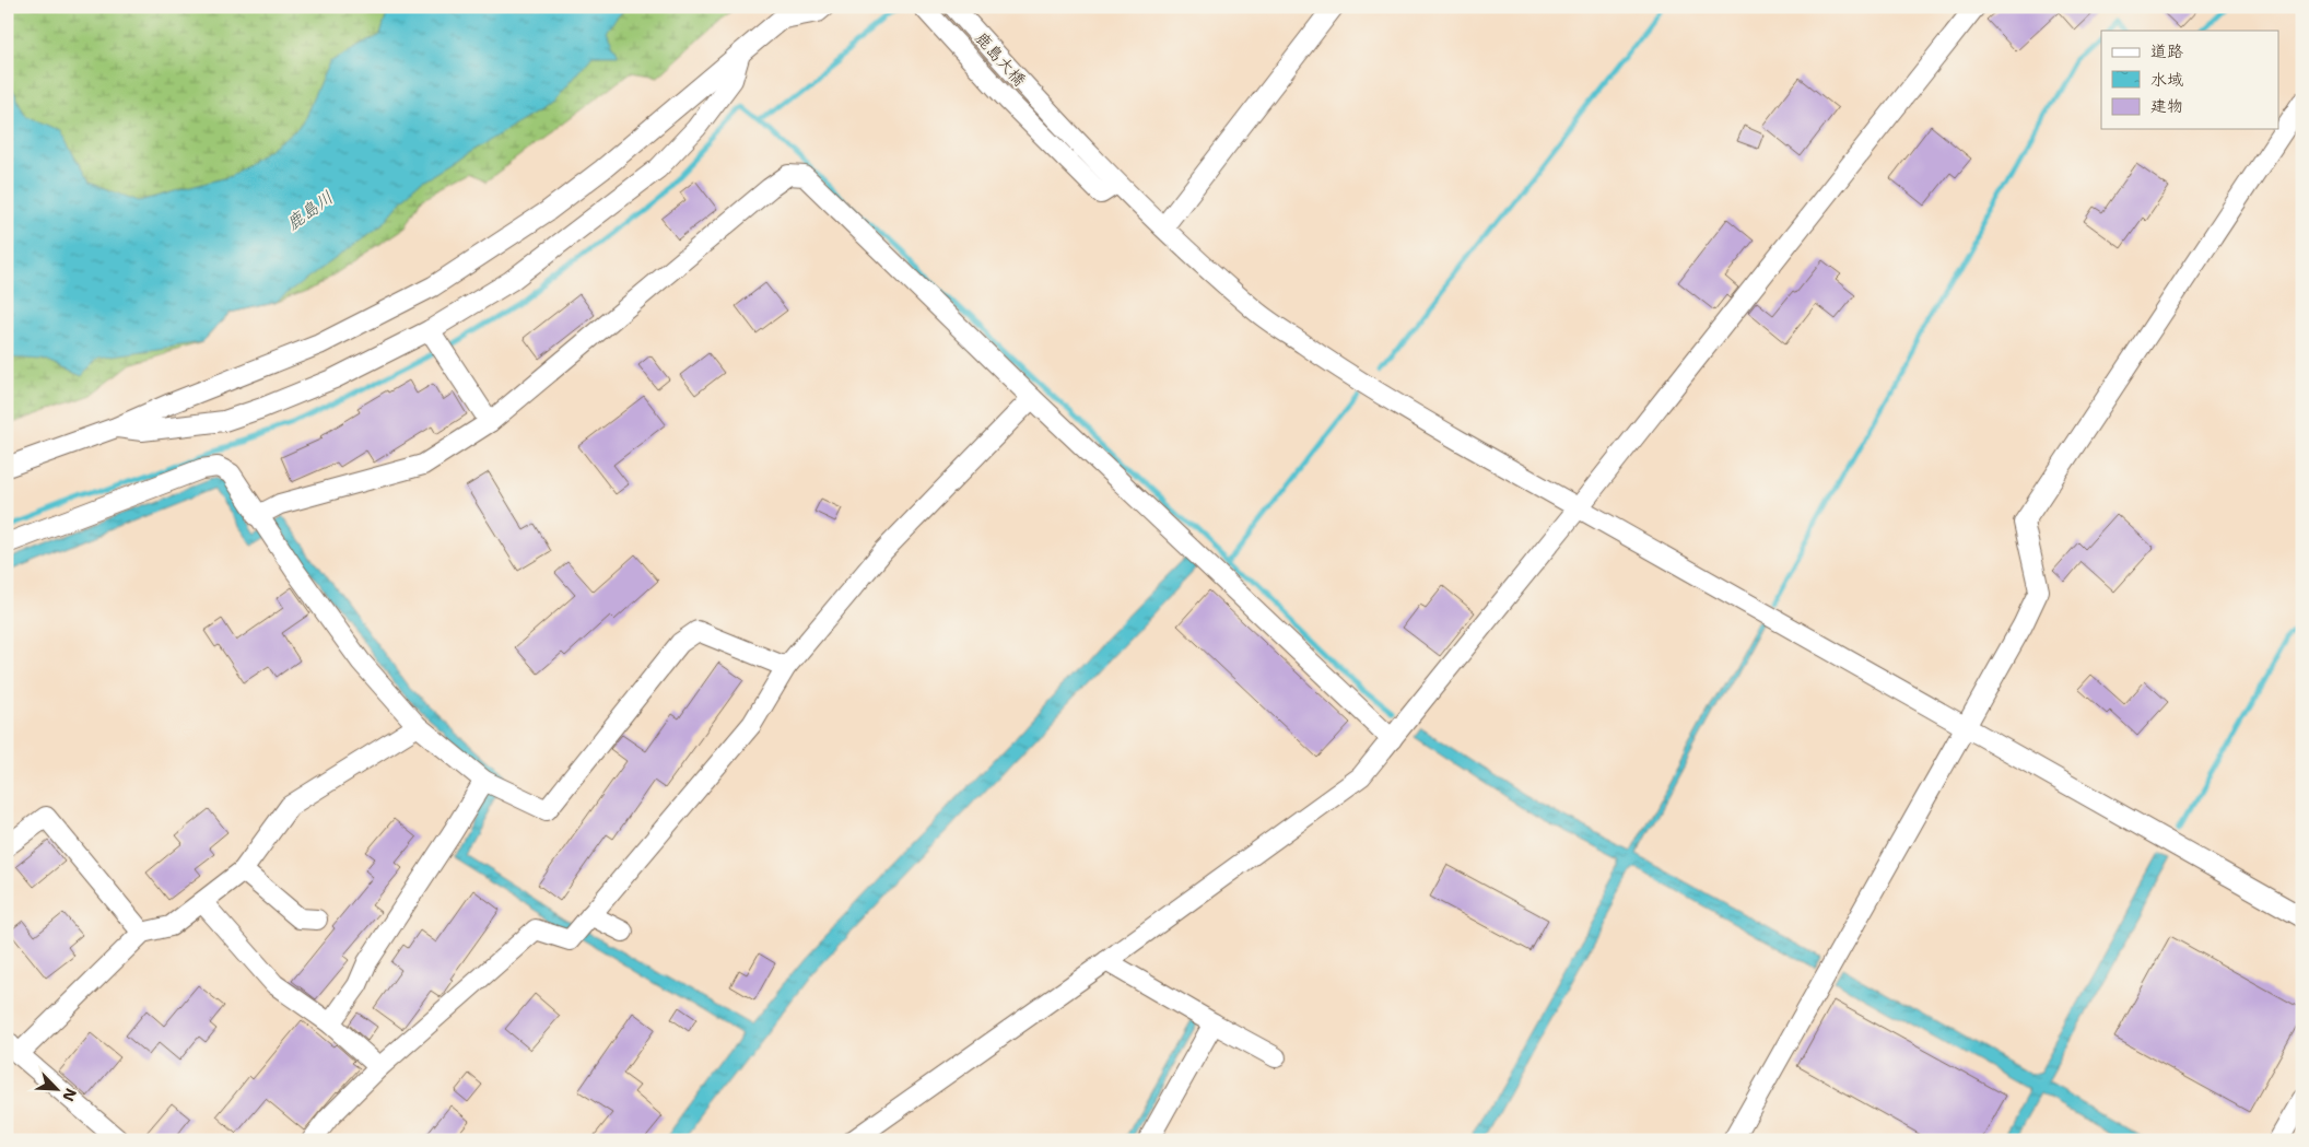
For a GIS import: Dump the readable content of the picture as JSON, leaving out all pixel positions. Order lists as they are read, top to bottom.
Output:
{
  "streets": {
    "street": ["鹿島大橋"]
  },
  "water": ["鹿島川"],
  "legend": ["道路", "水域", "建物"],
  "north": "bottom right"
}
